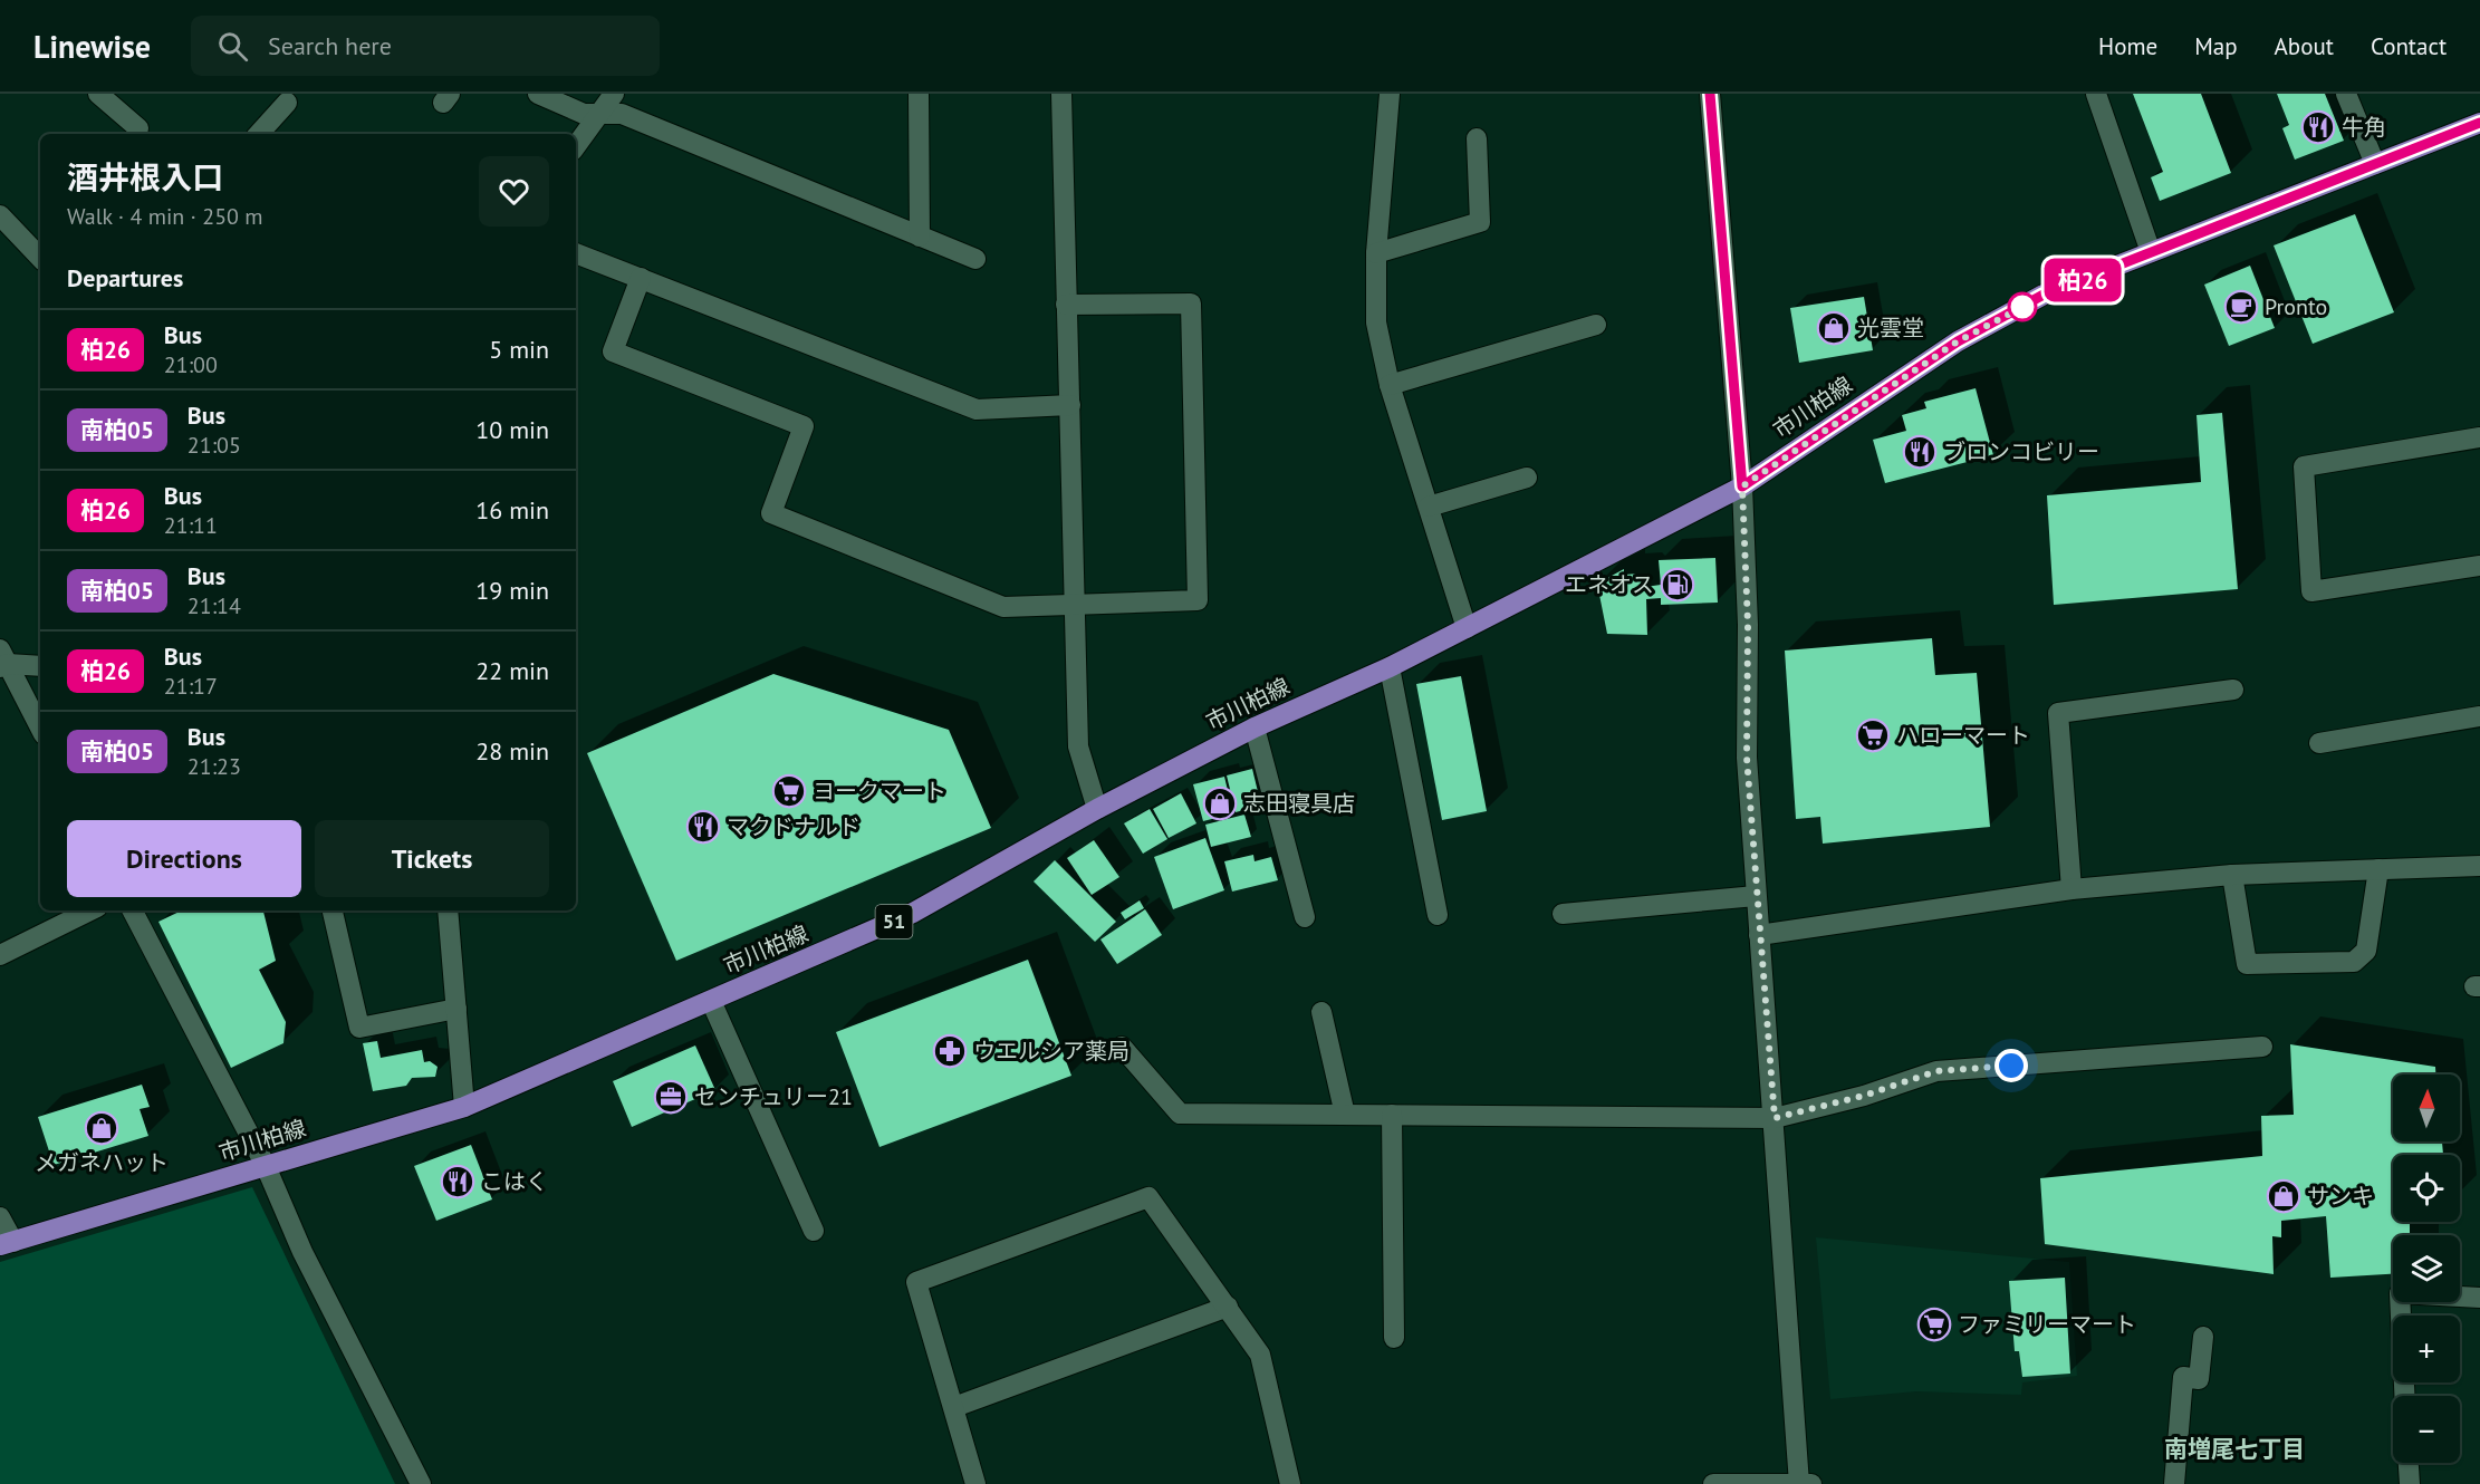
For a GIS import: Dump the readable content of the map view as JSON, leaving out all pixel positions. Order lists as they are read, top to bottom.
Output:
{
  "streets": {
    "main road": ["市川柏線", "51"]
  },
  "districts": ["南増尾七丁目"],
  "places": {
    "restaurant": [
      "牛角",
      "ブロンコビリー",
      "マクドナルド",
      "こはく"
    ],
    "cafe": ["Pronto"],
    "shop": [
      "光雲堂",
      "志田寝具店",
      "メガネハット",
      "サンキ"
    ],
    "fuel station": ["エネオス"],
    "supermarket": ["ハローマート", "ヨークマート", "ファミリーマート"],
    "pharmacy": ["ウエルシア薬局"],
    "office": ["センチュリー21"]
  },
  "lines": ["bus line 柏26"],
  "north": "top",
  "page": {
    "header": "Linewise",
    "search": "Search here",
    "nav": [
      "Home",
      "Map",
      "About",
      "Contact"
    ],
    "on_map": "柏26",
    "heading": [
      ["酒井根入口", "Walk · 4 min · 250 m"],
      "Departures"
    ],
    "list": [
      {
        "mark": "柏26",
        "name": "Bus",
        "note": "21:00",
        "value": "5 min"
      },
      {
        "mark": "南柏05",
        "name": "Bus",
        "note": "21:05",
        "value": "10 min"
      },
      {
        "mark": "柏26",
        "name": "Bus",
        "note": "21:11",
        "value": "16 min"
      },
      {
        "mark": "南柏05",
        "name": "Bus",
        "note": "21:14",
        "value": "19 min"
      },
      {
        "mark": "柏26",
        "name": "Bus",
        "note": "21:17",
        "value": "22 min"
      },
      {
        "mark": "南柏05",
        "name": "Bus",
        "note": "21:23",
        "value": "28 min"
      }
    ],
    "buttons": ["Directions", "Tickets"],
    "map_buttons": ["+", "−"]
  }
}
